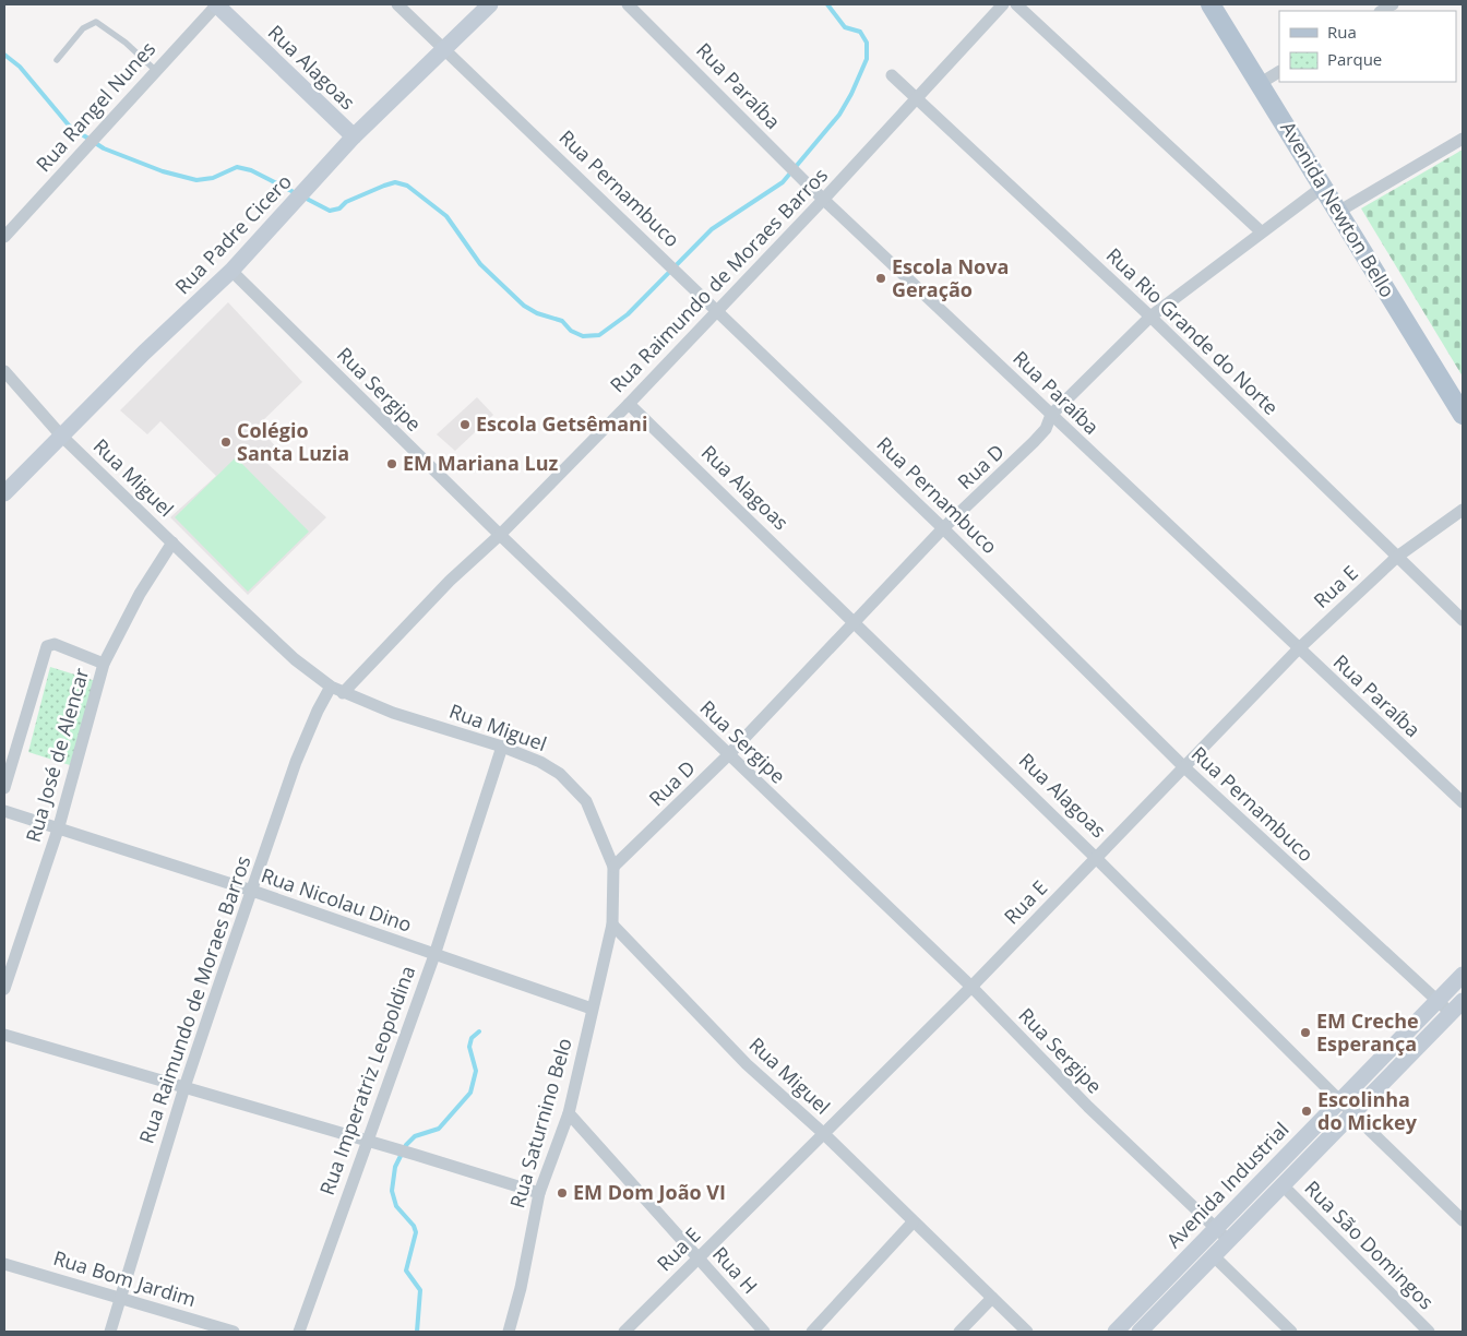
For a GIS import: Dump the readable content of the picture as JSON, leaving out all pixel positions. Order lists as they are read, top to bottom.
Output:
{
  "streets": {
    "main road": ["Avenida Newton Bello"],
    "street": [
      "Rua Alagoas",
      "Rua Paraíba",
      "Rua Rangel Nunes",
      "Rua Pernambuco",
      "Rua Padre Cicero",
      "Rua Raimundo de Moraes Barros",
      "Rua Rio Grande do Norte",
      "Rua Sergipe",
      "Rua D",
      "Rua Miguel",
      "Rua E",
      "Rua José de Alencar",
      "Rua Nicolau Dino",
      "Rua Imperatriz Leopoldina",
      "Rua Saturnino Belo",
      "Avenida Industrial",
      "Rua São Domingos",
      "Rua H",
      "Rua Bom Jardim"
    ]
  },
  "crossings": [
    ["Rua Alagoas", "Rua Rangel Nunes"],
    ["Rua Alagoas", "Rua Padre Cicero"],
    ["Rua Alagoas", "Rua Raimundo de Moraes Barros"],
    ["Rua Alagoas", "Rua D"],
    ["Rua Alagoas", "Rua E"],
    ["Rua Alagoas", "Avenida Industrial"],
    ["Rua Paraíba", "Rua Raimundo de Moraes Barros"],
    ["Rua Paraíba", "Rua D"],
    ["Rua Paraíba", "Rua E"],
    ["Rua Pernambuco", "Rua Padre Cicero"],
    ["Rua Pernambuco", "Rua Raimundo de Moraes Barros"],
    ["Rua Pernambuco", "Rua D"],
    ["Rua Pernambuco", "Rua E"],
    ["Rua Pernambuco", "Avenida Industrial"],
    ["Avenida Newton Bello", "Rua D"],
    ["Rua Padre Cicero", "Rua Sergipe"],
    ["Rua Padre Cicero", "Rua Miguel"],
    ["Rua Raimundo de Moraes Barros", "Rua Rio Grande do Norte"],
    ["Rua Raimundo de Moraes Barros", "Rua Sergipe"],
    ["Rua Raimundo de Moraes Barros", "Rua Miguel"],
    ["Rua Raimundo de Moraes Barros", "Rua Nicolau Dino"],
    ["Rua Raimundo de Moraes Barros", "Rua Bom Jardim"],
    ["Rua Rio Grande do Norte", "Rua D"],
    ["Rua Rio Grande do Norte", "Rua E"],
    ["Rua Sergipe", "Rua D"],
    ["Rua Sergipe", "Rua E"],
    ["Rua Sergipe", "Avenida Industrial"],
    ["Rua D", "Rua Miguel"],
    ["Rua Miguel", "Rua E"],
    ["Rua Miguel", "Rua José de Alencar"],
    ["Rua Miguel", "Rua Imperatriz Leopoldina"],
    ["Rua Miguel", "Rua Saturnino Belo"],
    ["Rua E", "Rua H"],
    ["Rua José de Alencar", "Rua Nicolau Dino"],
    ["Rua Nicolau Dino", "Rua Imperatriz Leopoldina"],
    ["Rua Nicolau Dino", "Rua Saturnino Belo"],
    ["Rua Saturnino Belo", "Rua H"],
    ["Avenida Industrial", "Rua São Domingos"]
  ],
  "places": [
    "Escola Nova Geração",
    "Escola Getsêmani",
    "Colégio Santa Luzia",
    "EM Mariana Luz",
    "EM Creche Esperança",
    "Escolinha do Mickey",
    "EM Dom João VI"
  ],
  "legend": ["Rua", "Parque"]
}
